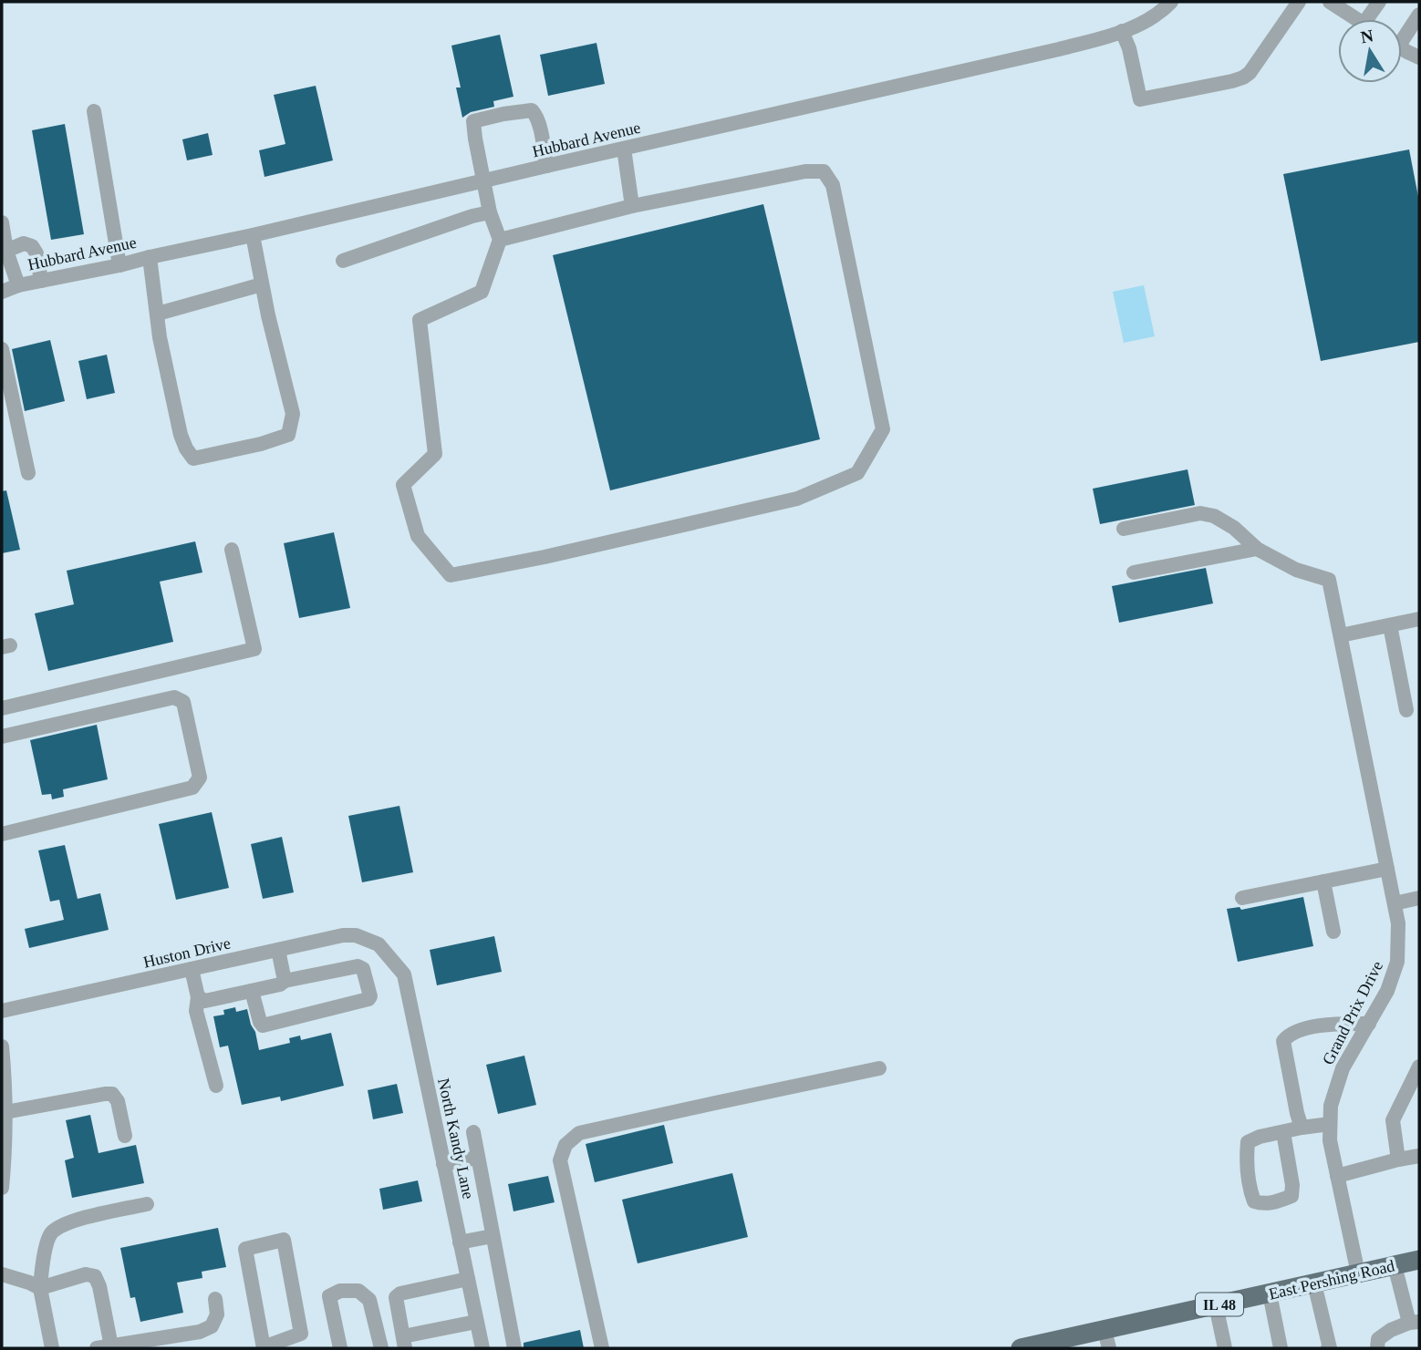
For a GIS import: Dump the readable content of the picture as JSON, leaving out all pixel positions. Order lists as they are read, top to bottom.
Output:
{
  "streets": {
    "main road": ["East Pershing Road", "IL 48"],
    "street": [
      "Hubbard Avenue",
      "Huston Drive",
      "Grand Prix Drive",
      "North Kandy Lane"
    ]
  },
  "crossings": [
    ["Huston Drive", "North Kandy Lane"],
    ["Grand Prix Drive", "East Pershing Road"]
  ],
  "north": "top"
}
